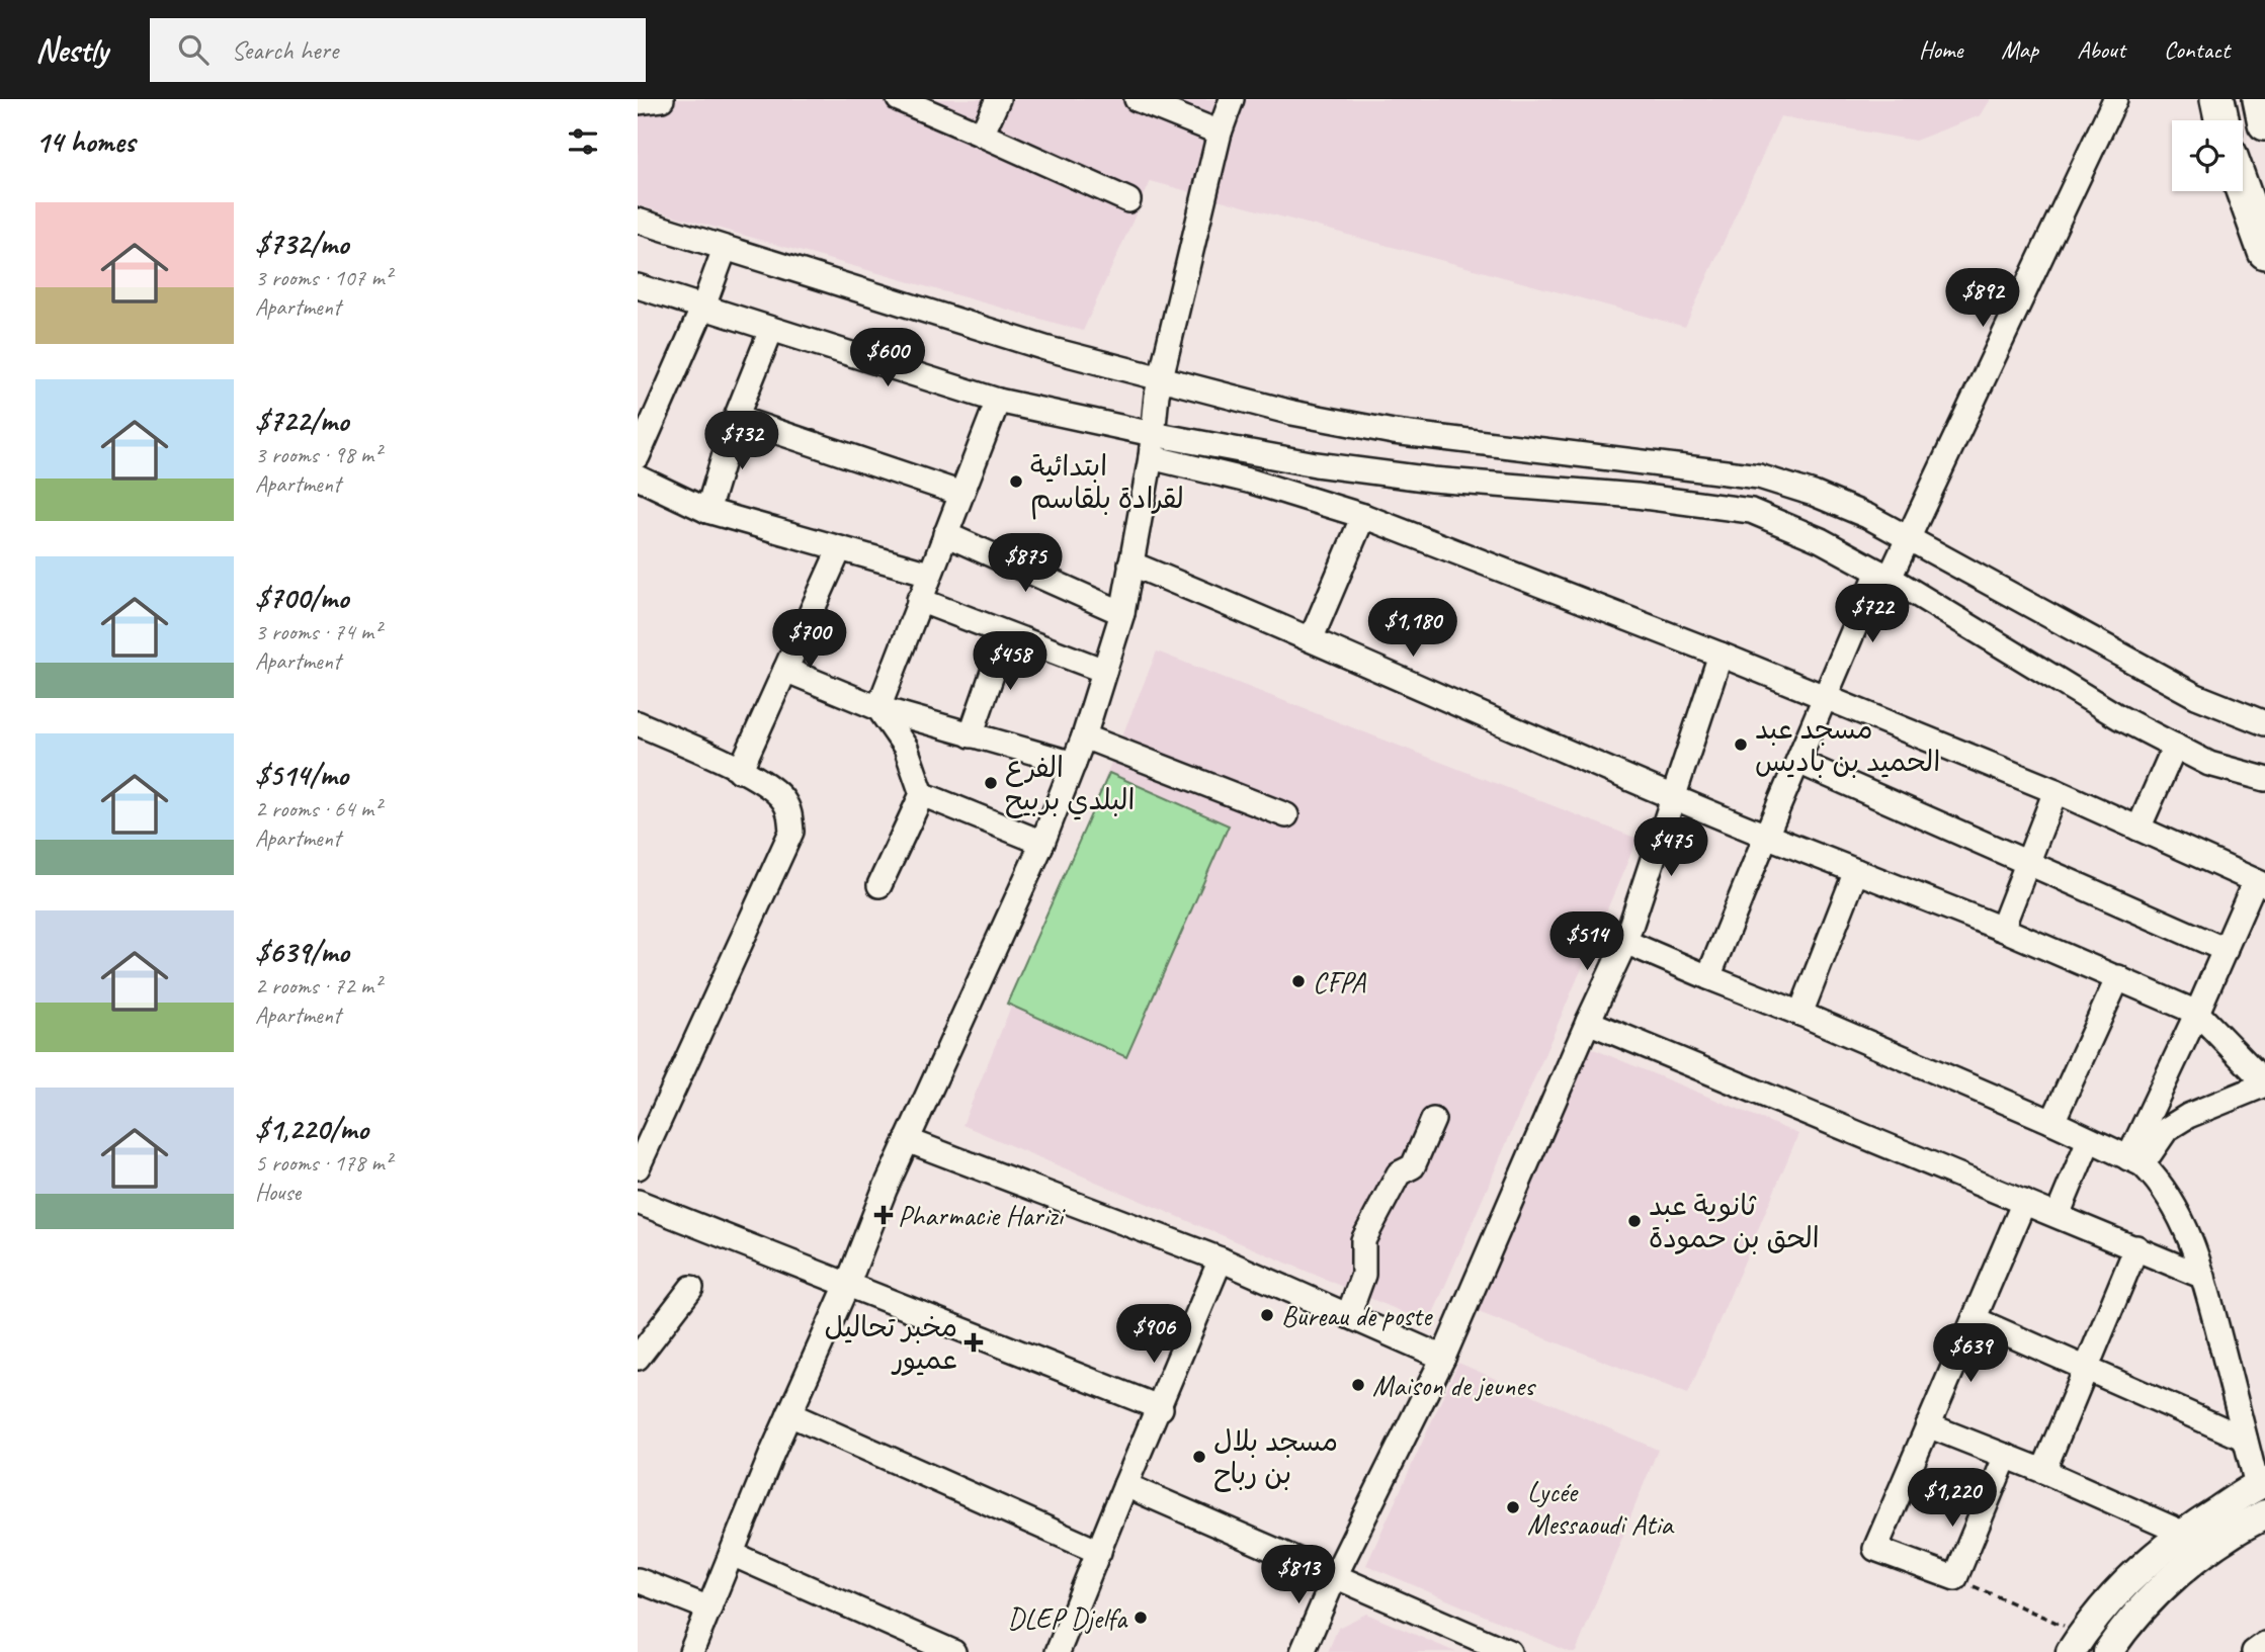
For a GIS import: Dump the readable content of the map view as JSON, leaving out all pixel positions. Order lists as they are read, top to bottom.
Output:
{
  "places": {
    "other": [
      "ابتدائية لقرادة بلقاسم",
      "مسجد عبد الحميد بن باديس",
      "الفرع البلدي بربيح",
      "CFPA",
      "ثانوية عبد الحق بن حمودة",
      "Bureau de poste",
      "Maison de jeunes",
      "مسجد بلال بن رباح",
      "Lycée Messaoudi Atia",
      "DLEP Djelfa"
    ],
    "health": ["Pharmacie Harizi", "مخبر تحاليل عميور"]
  },
  "page": {
    "header": "Nestly",
    "search": "Search here",
    "nav": [
      "Home",
      "Map",
      "About",
      "Contact"
    ],
    "heading": "14 homes",
    "list": [
      {
        "name": "$732/mo",
        "note": "3 rooms · 107 m² · Apartment"
      },
      {
        "name": "$722/mo",
        "note": "3 rooms · 98 m² · Apartment"
      },
      {
        "name": "$700/mo",
        "note": "3 rooms · 74 m² · Apartment"
      },
      {
        "name": "$514/mo",
        "note": "2 rooms · 64 m² · Apartment"
      },
      {
        "name": "$639/mo",
        "note": "2 rooms · 72 m² · Apartment"
      },
      {
        "name": "$1,220/mo",
        "note": "5 rooms · 178 m² · House"
      }
    ],
    "price": [
      "$892",
      "$600",
      "$732",
      "$875",
      "$722",
      "$1,180",
      "$700",
      "$458",
      "$475",
      "$514",
      "$906",
      "$639",
      "$1,220",
      "$813"
    ]
  }
}
